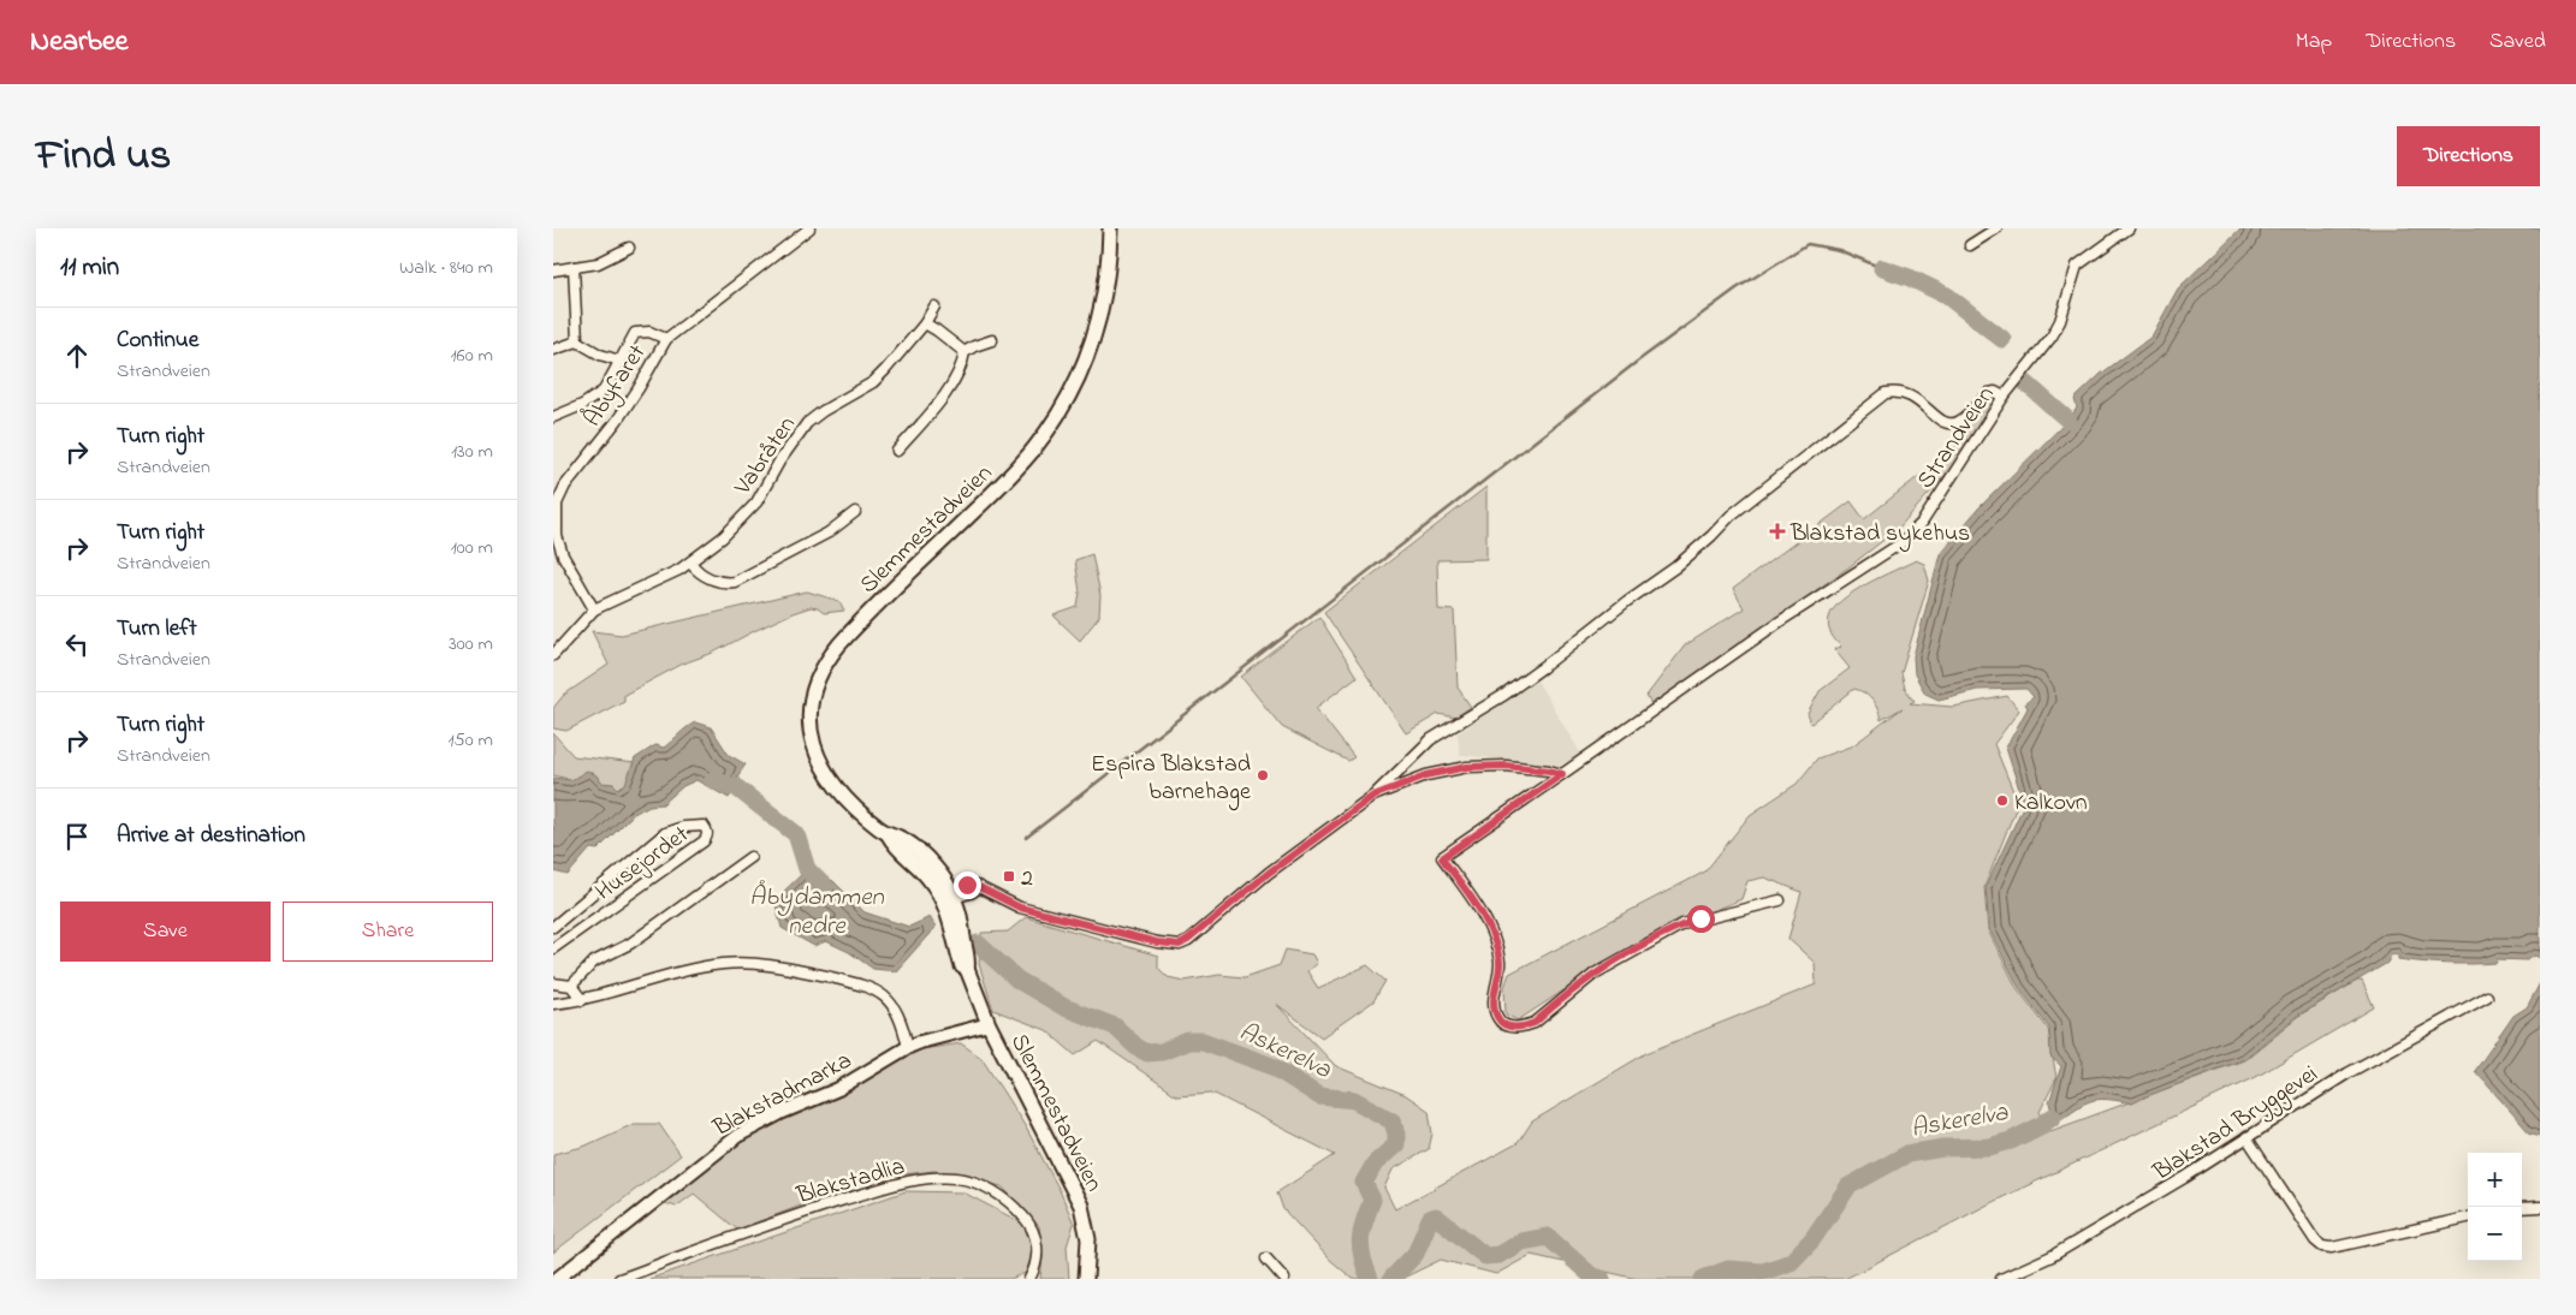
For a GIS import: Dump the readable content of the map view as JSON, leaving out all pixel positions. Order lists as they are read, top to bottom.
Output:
{
  "streets": {
    "main road": ["Slemmestadveien", "Blakstadmarka"],
    "street": [
      "Åbyfaret",
      "Strandveien",
      "Vabråten",
      "Husejordet",
      "Blakstad Bryggevei",
      "Blakstadlia"
    ]
  },
  "crossings": [
    ["Åbyfaret", "Vabråten"],
    ["Slemmestadveien", "Blakstadmarka"]
  ],
  "water": ["Åbydammen nedre", "Askerelva"],
  "places": {
    "health": ["Blakstad sykehus"],
    "other": ["Espira Blakstad barnehage", "Kalkovn"],
    "transit": ["2"]
  },
  "page": {
    "header": "Nearbee",
    "nav": ["Map", "Directions", "Saved"],
    "title": "Find us",
    "buttons": [
      "Directions",
      ["Save", "Share"]
    ],
    "heading": ["11 min", "Walk · 840 m"],
    "list": [
      ["Continue", "Strandveien", "160 m"],
      ["Turn right", "Strandveien", "130 m"],
      ["Turn right", "Strandveien", "100 m"],
      ["Turn left", "Strandveien", "300 m"],
      ["Turn right", "Strandveien", "150 m"],
      "Arrive at destination"
    ],
    "map_buttons": ["+", "−"]
  }
}
